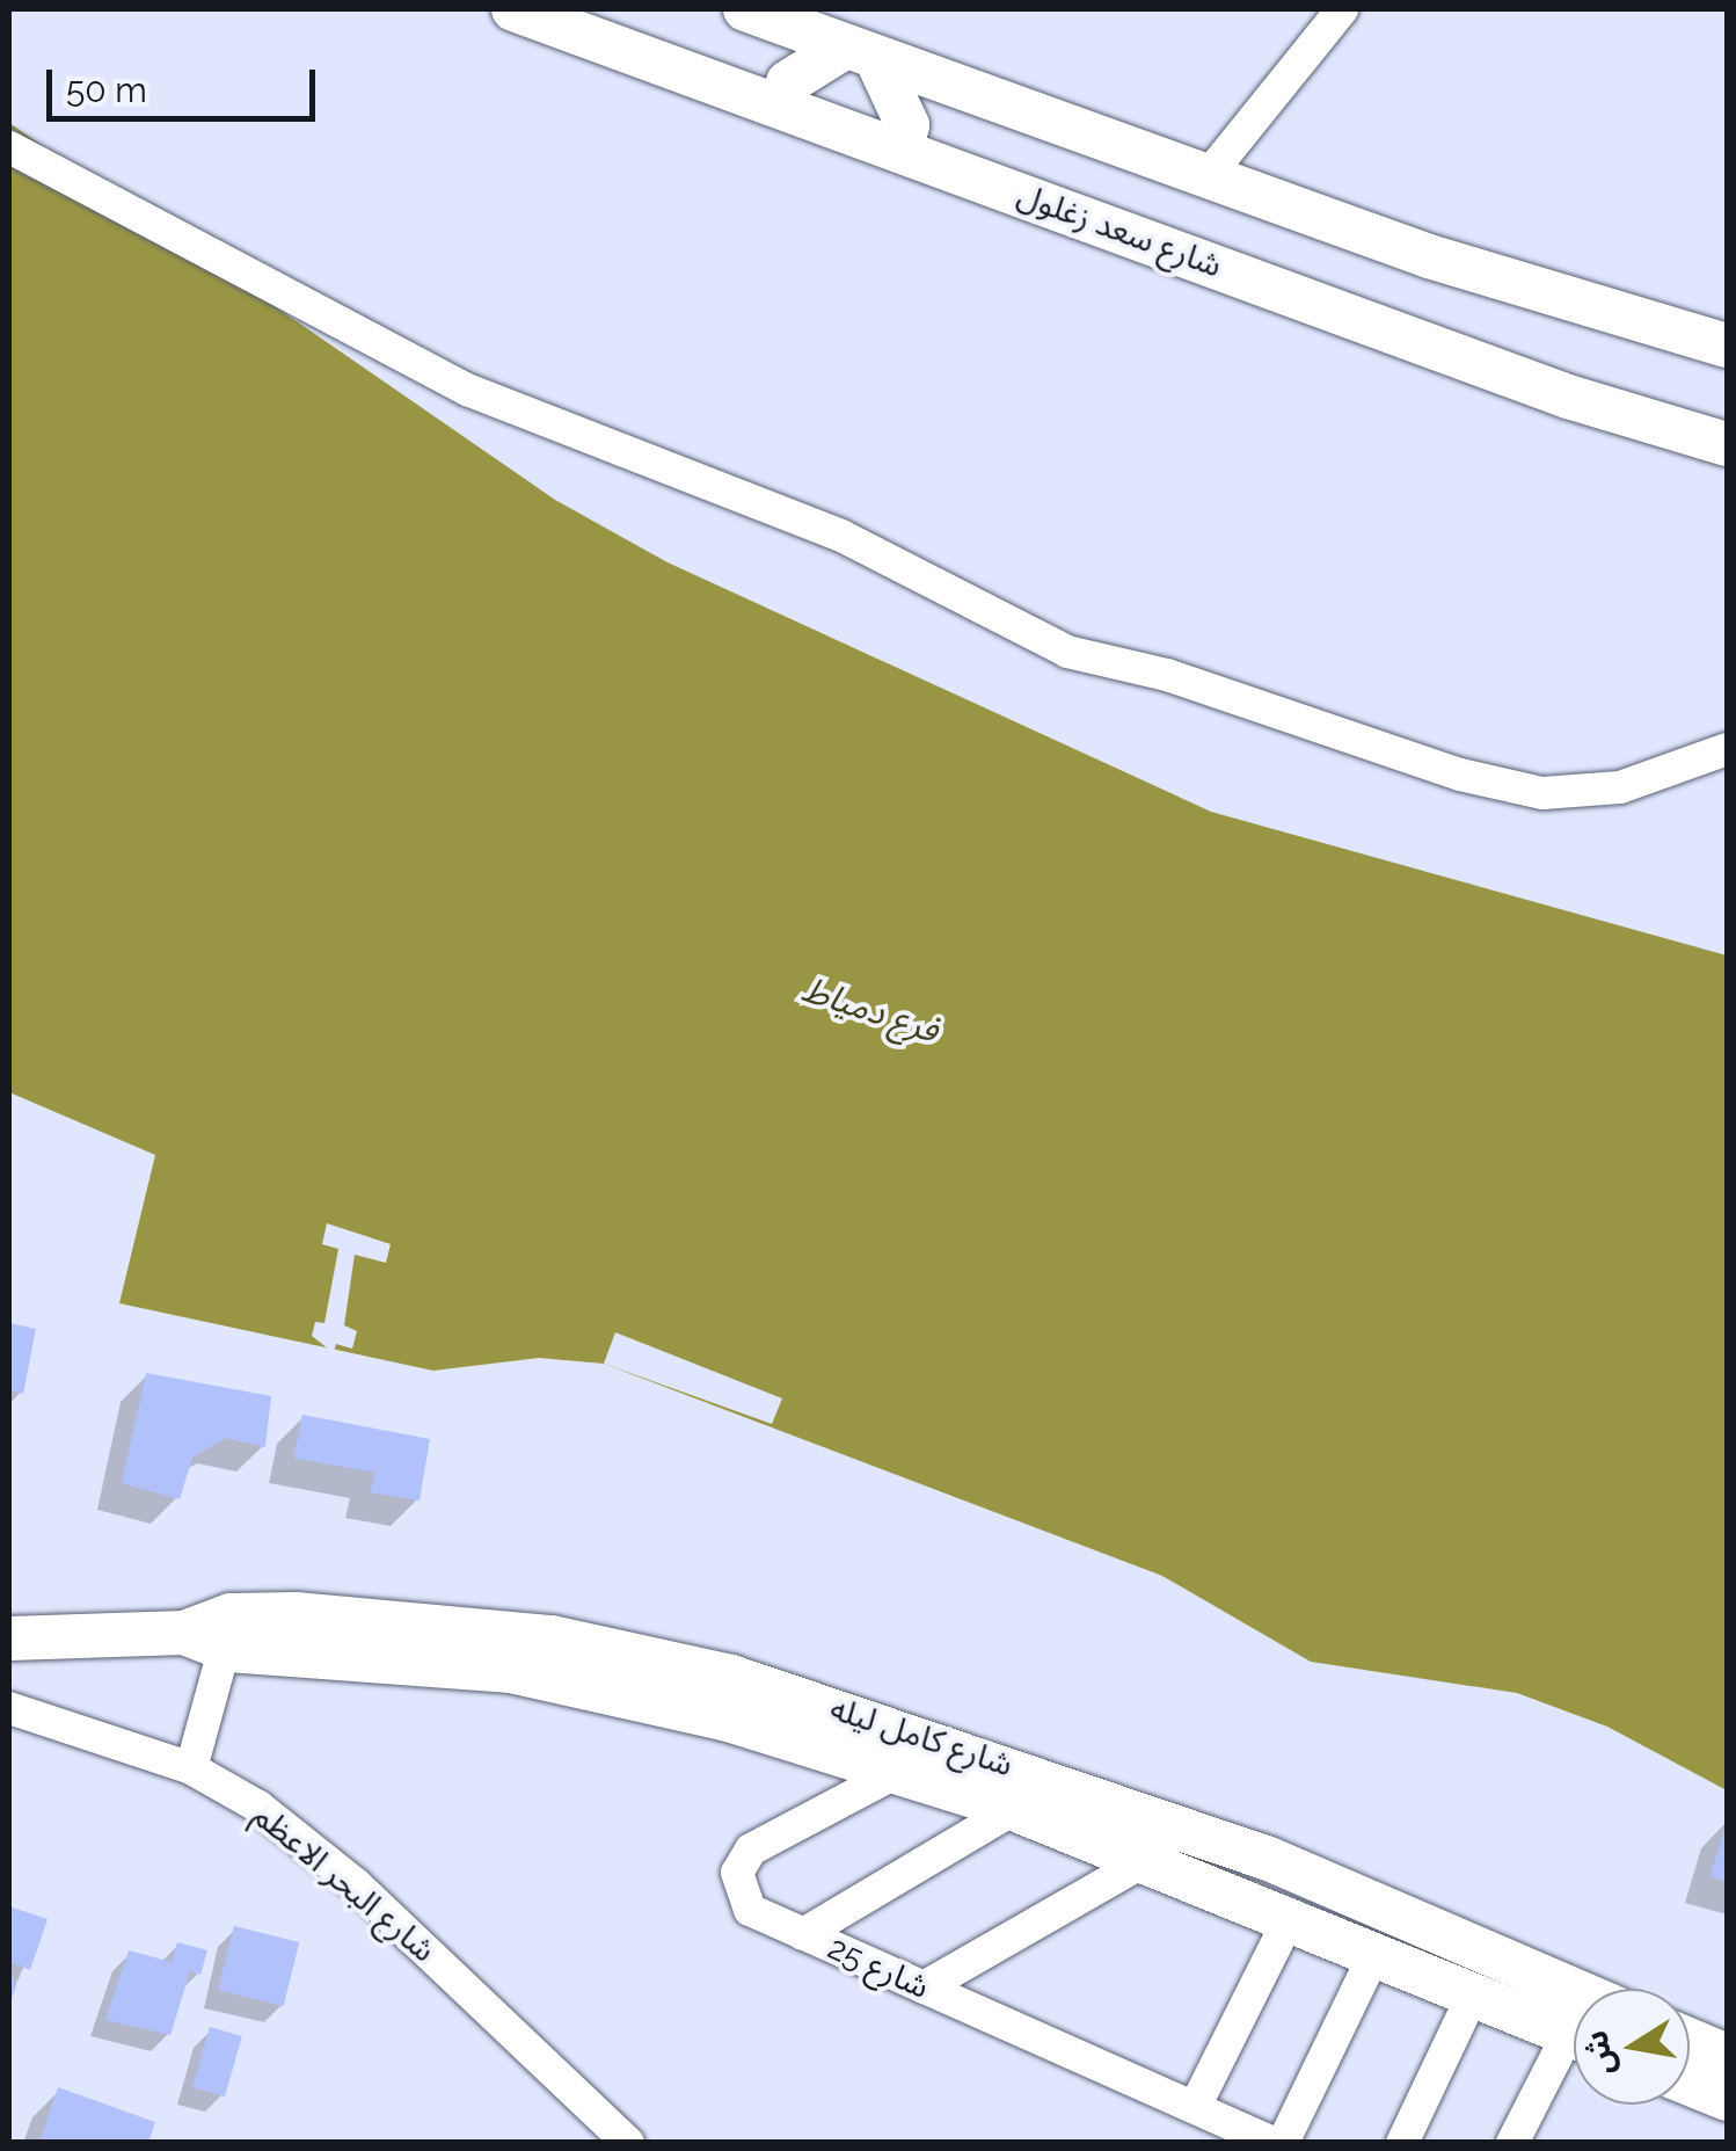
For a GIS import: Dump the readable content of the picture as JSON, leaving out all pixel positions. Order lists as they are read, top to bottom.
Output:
{
  "streets": {
    "street": [
      "شارع سعد زغلول",
      "شارع كامل ليله",
      "شارع البحر الاعظم",
      "شارع 25"
    ]
  },
  "crossings": [
    ["شارع كامل ليله", "شارع 25"]
  ],
  "water": ["فرع دمياط"],
  "scale_bar": "50 m",
  "north": "left"
}
